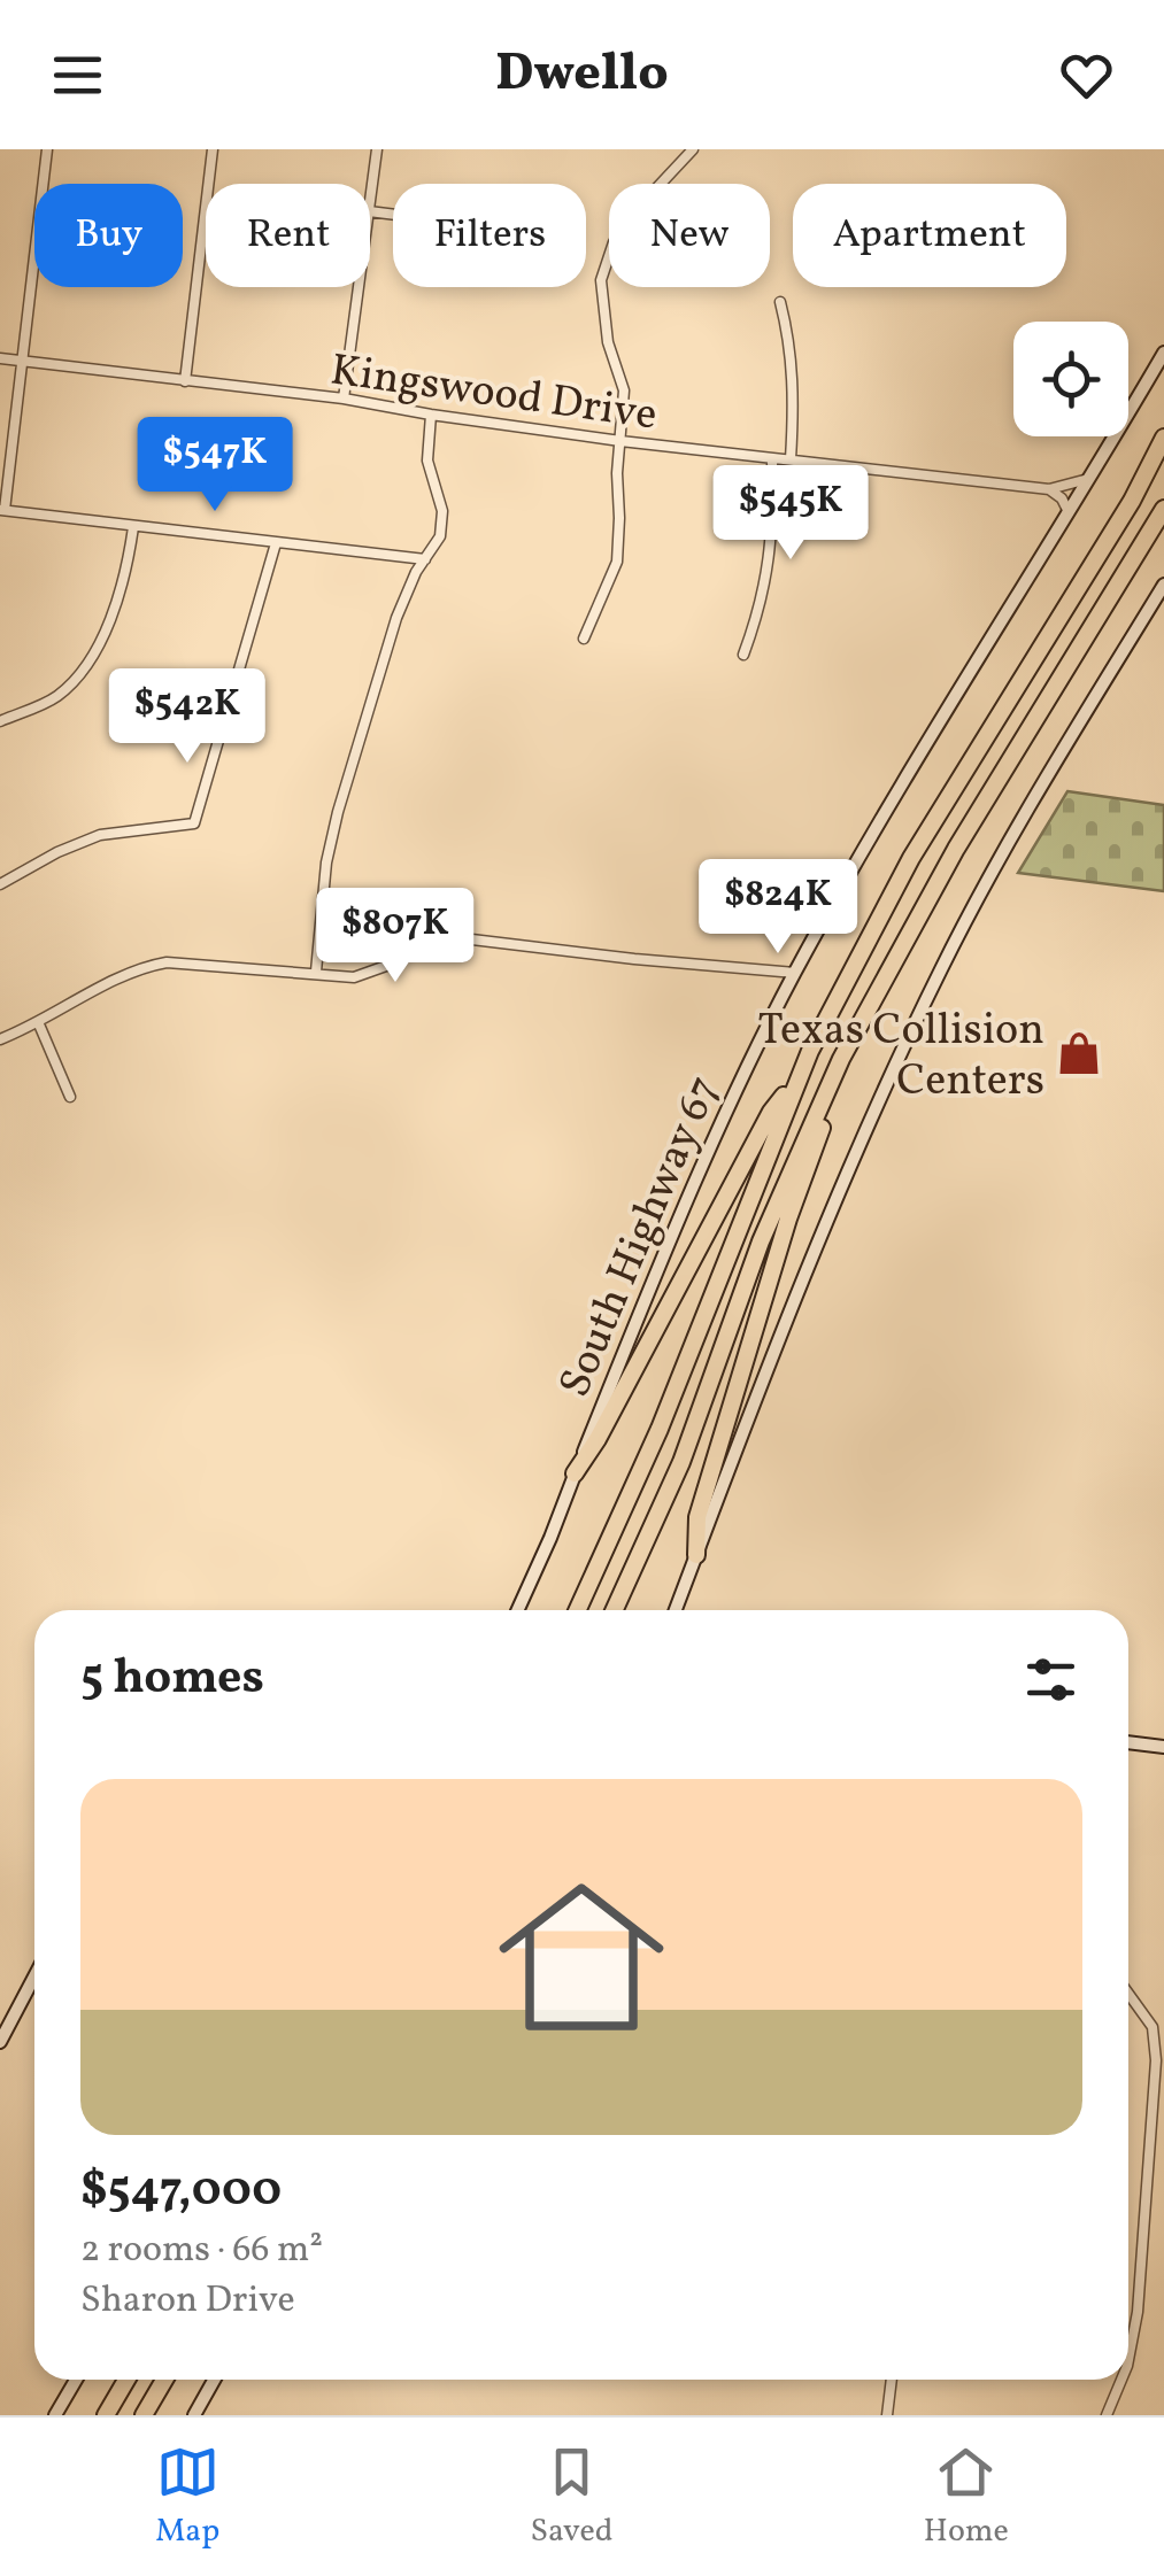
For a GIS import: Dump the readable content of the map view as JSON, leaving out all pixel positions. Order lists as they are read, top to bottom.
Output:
{
  "streets": {
    "main road": ["South Highway 67"],
    "street": ["Kingswood Drive"]
  },
  "crossings": [
    ["Kingswood Drive", "South Highway 67"]
  ],
  "places": {
    "shop": ["Texas Collision Centers"]
  },
  "page": {
    "header": "Dwello",
    "chip": [
      "Buy",
      "Rent",
      "Filters",
      "New",
      "Apartment"
    ],
    "price": [
      "$547K",
      "$545K",
      "$542K",
      "$824K",
      "$807K"
    ],
    "heading": "5 homes",
    "list": [
      {
        "name": "$547,000",
        "note": "2 rooms · 66 m² · Sharon Drive"
      }
    ],
    "tabs": ["Map", "Saved", "Home"]
  }
}
